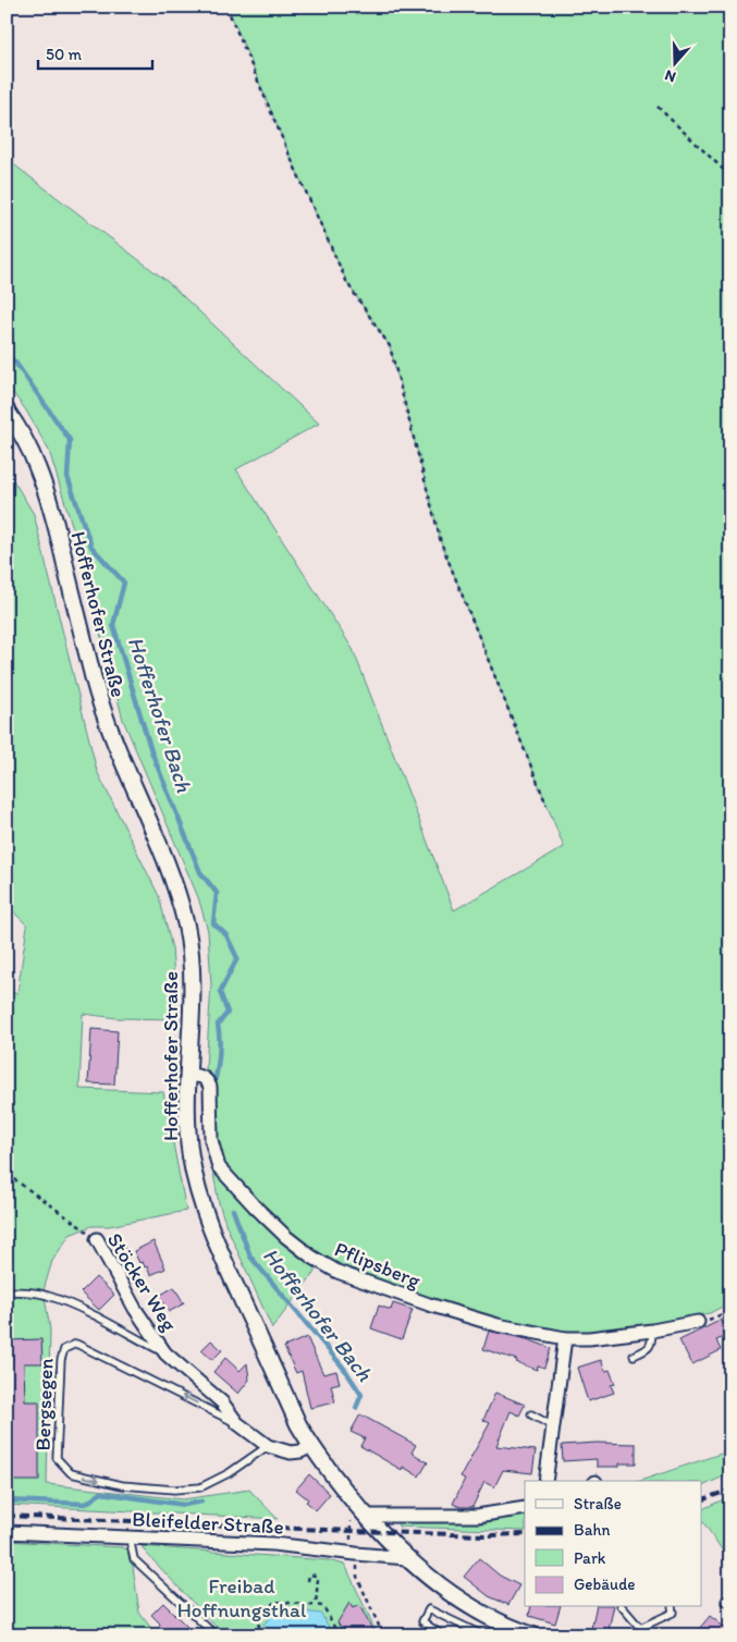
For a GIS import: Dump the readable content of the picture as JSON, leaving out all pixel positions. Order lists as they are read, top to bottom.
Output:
{
  "streets": {
    "street": [
      "Hofferhofer Straße",
      "Pflipsberg",
      "Stöcker Weg",
      "Bergsegen",
      "Bleifelder Straße"
    ]
  },
  "crossings": [
    ["Hofferhofer Straße", "Pflipsberg"],
    ["Hofferhofer Straße", "Bergsegen"],
    ["Hofferhofer Straße", "Bleifelder Straße"],
    ["Stöcker Weg", "Bergsegen"]
  ],
  "water": ["Hofferhofer Bach"],
  "parks": ["Freibad Hoffnungsthal"],
  "legend": [
    "Straße",
    "Bahn",
    "Park",
    "Gebäude"
  ],
  "scale_bar": "50 m",
  "north": "bottom"
}
